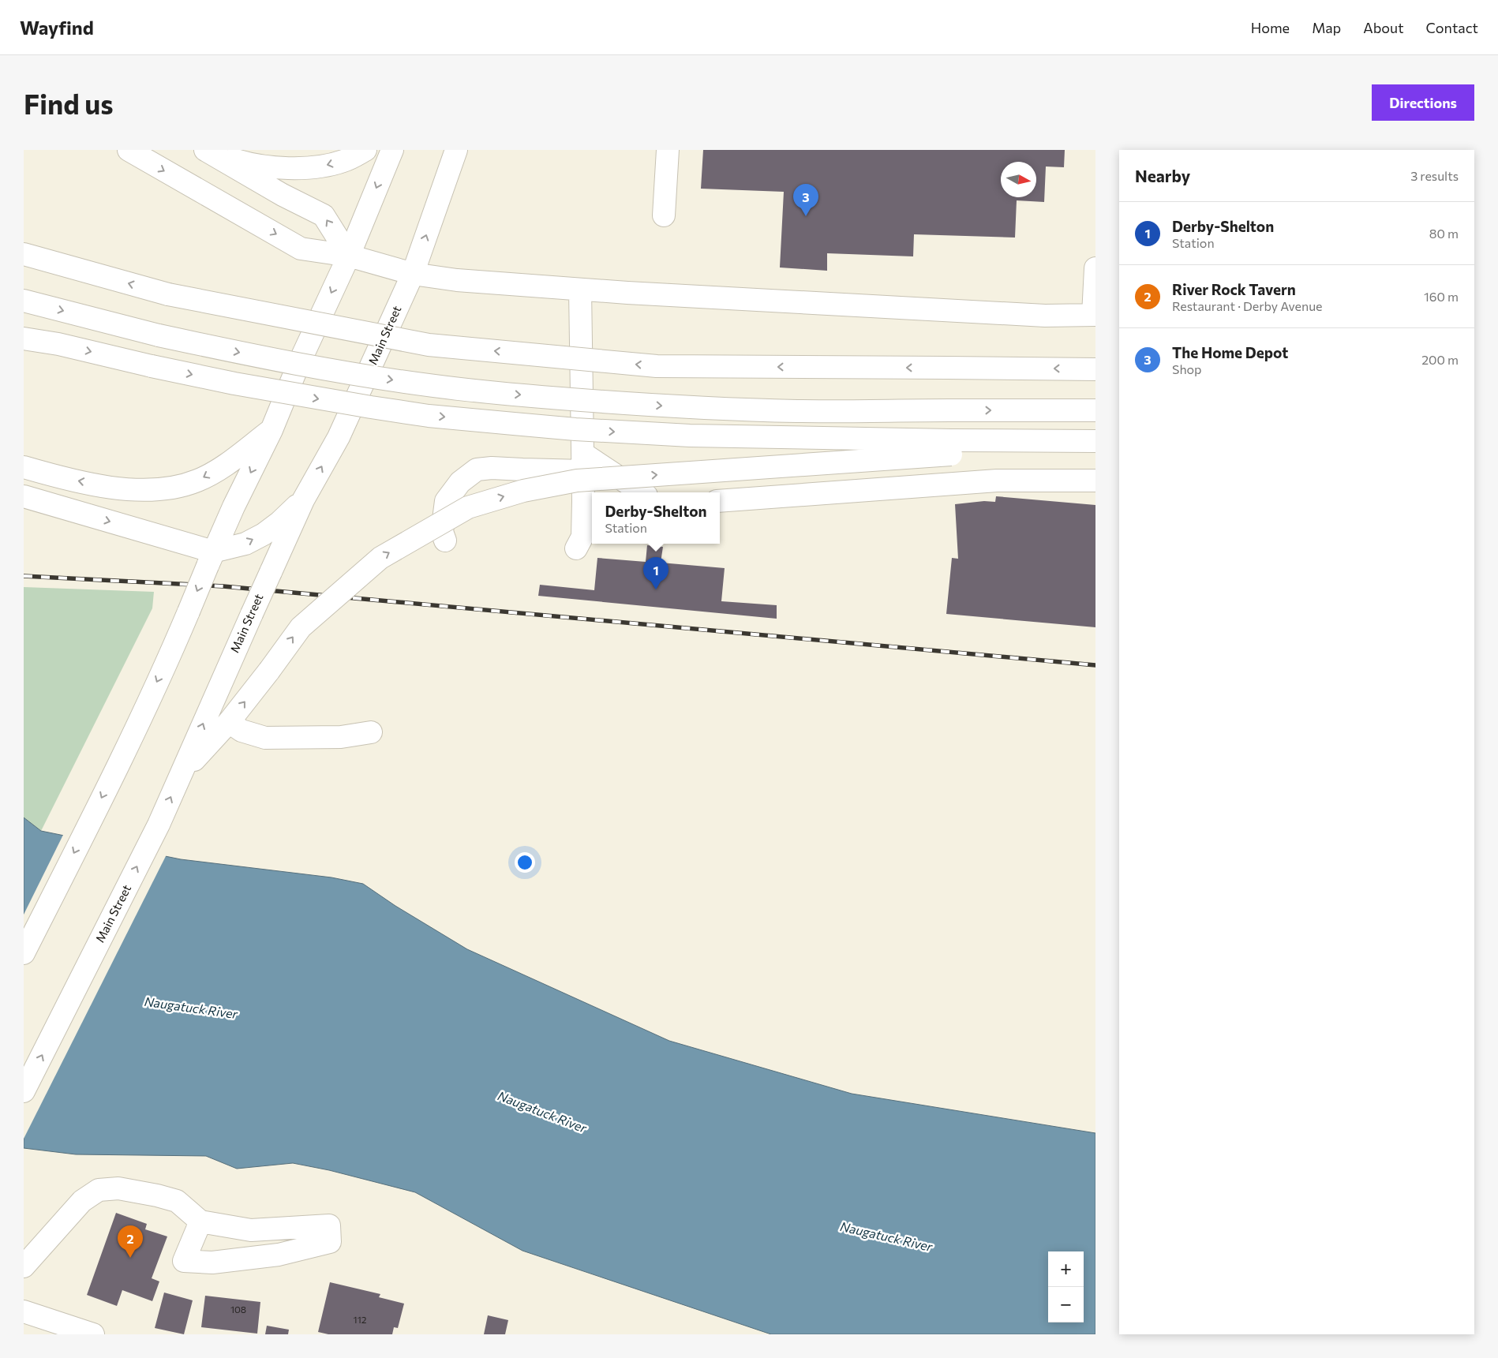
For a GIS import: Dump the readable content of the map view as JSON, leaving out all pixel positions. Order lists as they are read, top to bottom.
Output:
{
  "streets": {
    "main road": ["Main Street"]
  },
  "water": ["Naugatuck River"],
  "house_numbers": ["108", "112"],
  "north": "right",
  "page": {
    "header": "Wayfind",
    "nav": [
      "Home",
      "Map",
      "About",
      "Contact"
    ],
    "buttons": "Directions",
    "title": "Find us",
    "heading": ["Nearby", "3 results"],
    "pins": ["3", "1", "2"],
    "list": [
      {
        "mark": "1",
        "name": "Derby-Shelton",
        "note": "Station",
        "value": "80 m"
      },
      {
        "mark": "2",
        "name": "River Rock Tavern",
        "note": "Restaurant · Derby Avenue",
        "value": "160 m"
      },
      {
        "mark": "3",
        "name": "The Home Depot",
        "note": "Shop",
        "value": "200 m"
      }
    ],
    "popup": ["Derby-Shelton", "Station"],
    "map_buttons": ["+", "−"]
  }
}
